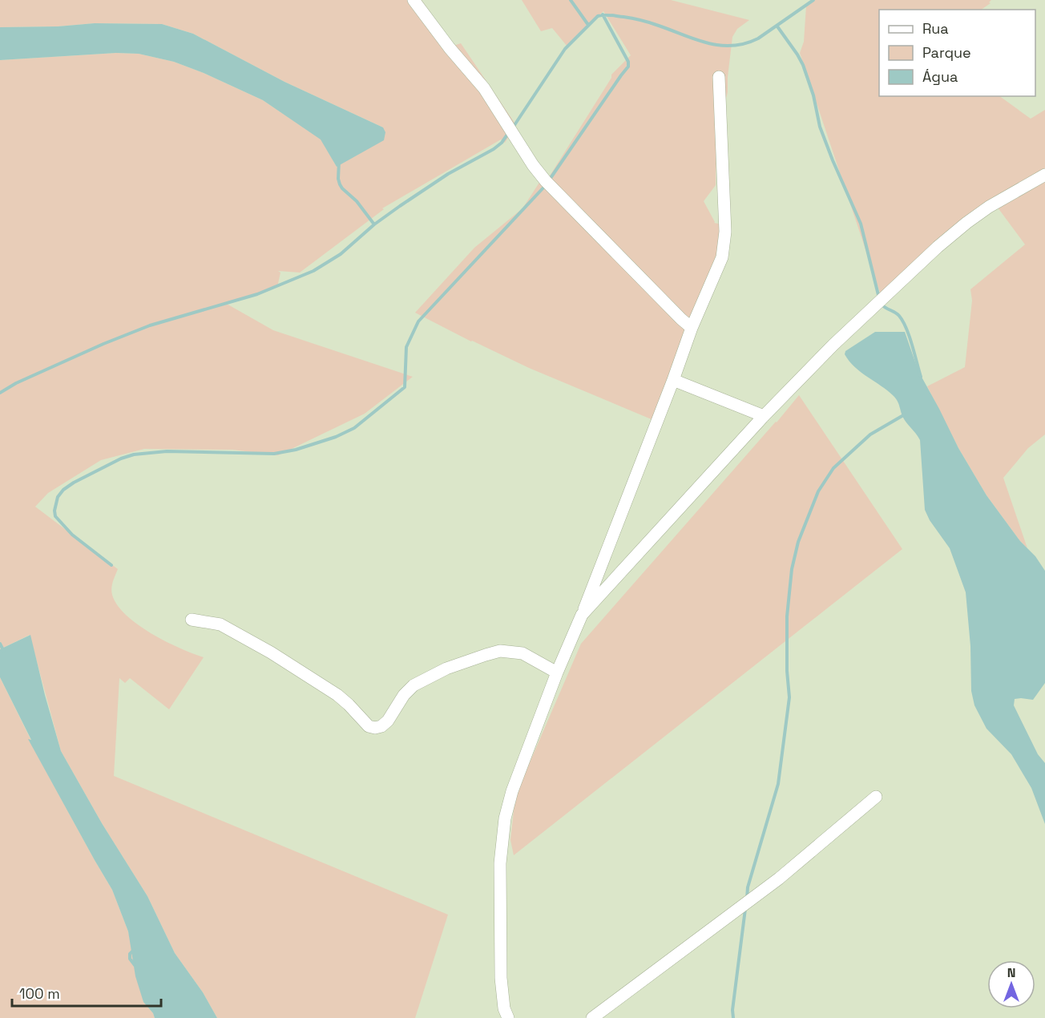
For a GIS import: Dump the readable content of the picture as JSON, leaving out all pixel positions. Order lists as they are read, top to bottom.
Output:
{
  "legend": ["Rua", "Parque", "Água"],
  "scale_bar": "100 m",
  "north": "top"
}
